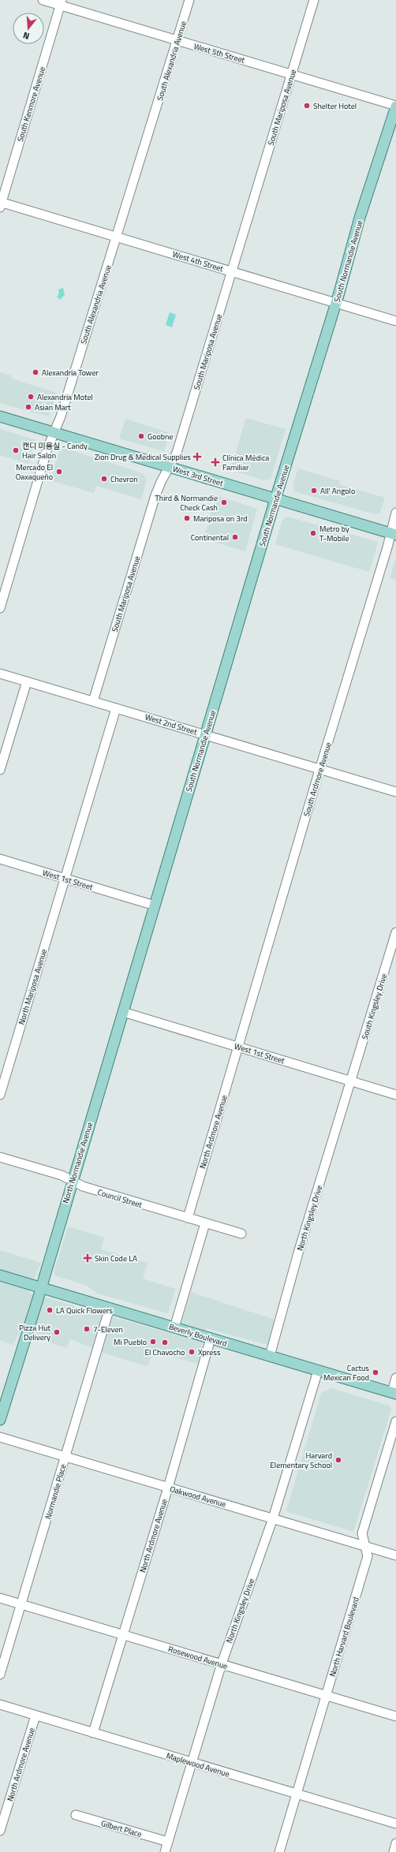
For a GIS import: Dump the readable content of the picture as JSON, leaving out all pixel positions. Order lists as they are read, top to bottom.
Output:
{
  "streets": {
    "main road": [
      "South Normandie Avenue",
      "West 3rd Street",
      "North Normandie Avenue",
      "Beverly Boulevard"
    ],
    "street": [
      "West 5th Street",
      "South Alexandria Avenue",
      "South Kenmore Avenue",
      "South Mariposa Avenue",
      "West 4th Street",
      "West 2nd Street",
      "South Ardmore Avenue",
      "West 1st Street",
      "North Mariposa Avenue",
      "South Kingsley Drive",
      "North Ardmore Avenue",
      "Council Street",
      "North Kingsley Drive",
      "Normandie Place",
      "Oakwood Avenue",
      "North Harvard Boulevard",
      "Rosewood Avenue",
      "Maplewood Avenue",
      "Gilbert Place"
    ]
  },
  "crossings": [
    ["West 5th Street", "South Alexandria Avenue"],
    ["West 5th Street", "South Kenmore Avenue"],
    ["West 5th Street", "South Mariposa Avenue"],
    ["West 5th Street", "South Normandie Avenue"],
    ["South Alexandria Avenue", "West 4th Street"],
    ["South Alexandria Avenue", "West 3rd Street"],
    ["South Kenmore Avenue", "West 4th Street"],
    ["South Mariposa Avenue", "West 4th Street"],
    ["South Mariposa Avenue", "West 3rd Street"],
    ["South Mariposa Avenue", "West 2nd Street"],
    ["West 4th Street", "South Normandie Avenue"],
    ["South Normandie Avenue", "West 3rd Street"],
    ["South Normandie Avenue", "West 2nd Street"],
    ["South Normandie Avenue", "West 1st Street"],
    ["South Normandie Avenue", "North Normandie Avenue"],
    ["West 3rd Street", "South Ardmore Avenue"],
    ["West 2nd Street", "South Ardmore Avenue"],
    ["South Ardmore Avenue", "West 1st Street"],
    ["South Ardmore Avenue", "North Ardmore Avenue"],
    ["West 1st Street", "North Mariposa Avenue"],
    ["West 1st Street", "South Kingsley Drive"],
    ["West 1st Street", "North Ardmore Avenue"],
    ["West 1st Street", "North Normandie Avenue"],
    ["West 1st Street", "North Kingsley Drive"],
    ["South Kingsley Drive", "North Kingsley Drive"],
    ["North Ardmore Avenue", "Council Street"],
    ["North Ardmore Avenue", "Beverly Boulevard"],
    ["North Ardmore Avenue", "Oakwood Avenue"],
    ["North Ardmore Avenue", "Rosewood Avenue"],
    ["North Ardmore Avenue", "Maplewood Avenue"],
    ["North Normandie Avenue", "Council Street"],
    ["North Normandie Avenue", "Beverly Boulevard"],
    ["North Kingsley Drive", "Beverly Boulevard"],
    ["North Kingsley Drive", "Oakwood Avenue"],
    ["North Kingsley Drive", "Rosewood Avenue"],
    ["North Kingsley Drive", "Maplewood Avenue"],
    ["North Kingsley Drive", "Gilbert Place"],
    ["Beverly Boulevard", "Normandie Place"],
    ["Normandie Place", "Oakwood Avenue"],
    ["Normandie Place", "Rosewood Avenue"],
    ["Oakwood Avenue", "North Harvard Boulevard"],
    ["North Harvard Boulevard", "Rosewood Avenue"],
    ["North Harvard Boulevard", "Maplewood Avenue"]
  ],
  "places": {
    "other": [
      "Shelter Hotel",
      "Alexandria Tower",
      "Alexandria Motel",
      "Asian Mart",
      "Goobne",
      "캔디 미용실 - Candy Hair Salon",
      "Mercado El Oaxaqueño",
      "Chevron",
      "All' Angolo",
      "Third & Normandie Check Cash",
      "Mariposa on 3rd",
      "Metro by T-Mobile",
      "Continental",
      "LA Quick Flowers",
      "7-Eleven",
      "Pizza Hut Delivery",
      "Mi Pueblo",
      "El Chavocho",
      "Xpress",
      "Cactus Mexican Food",
      "Harvard Elementary School"
    ],
    "health": ["Zion Drug & Medical Supplies", "Clínica Médica Familiar", "Skin Code LA"]
  },
  "north": "bottom"
}
